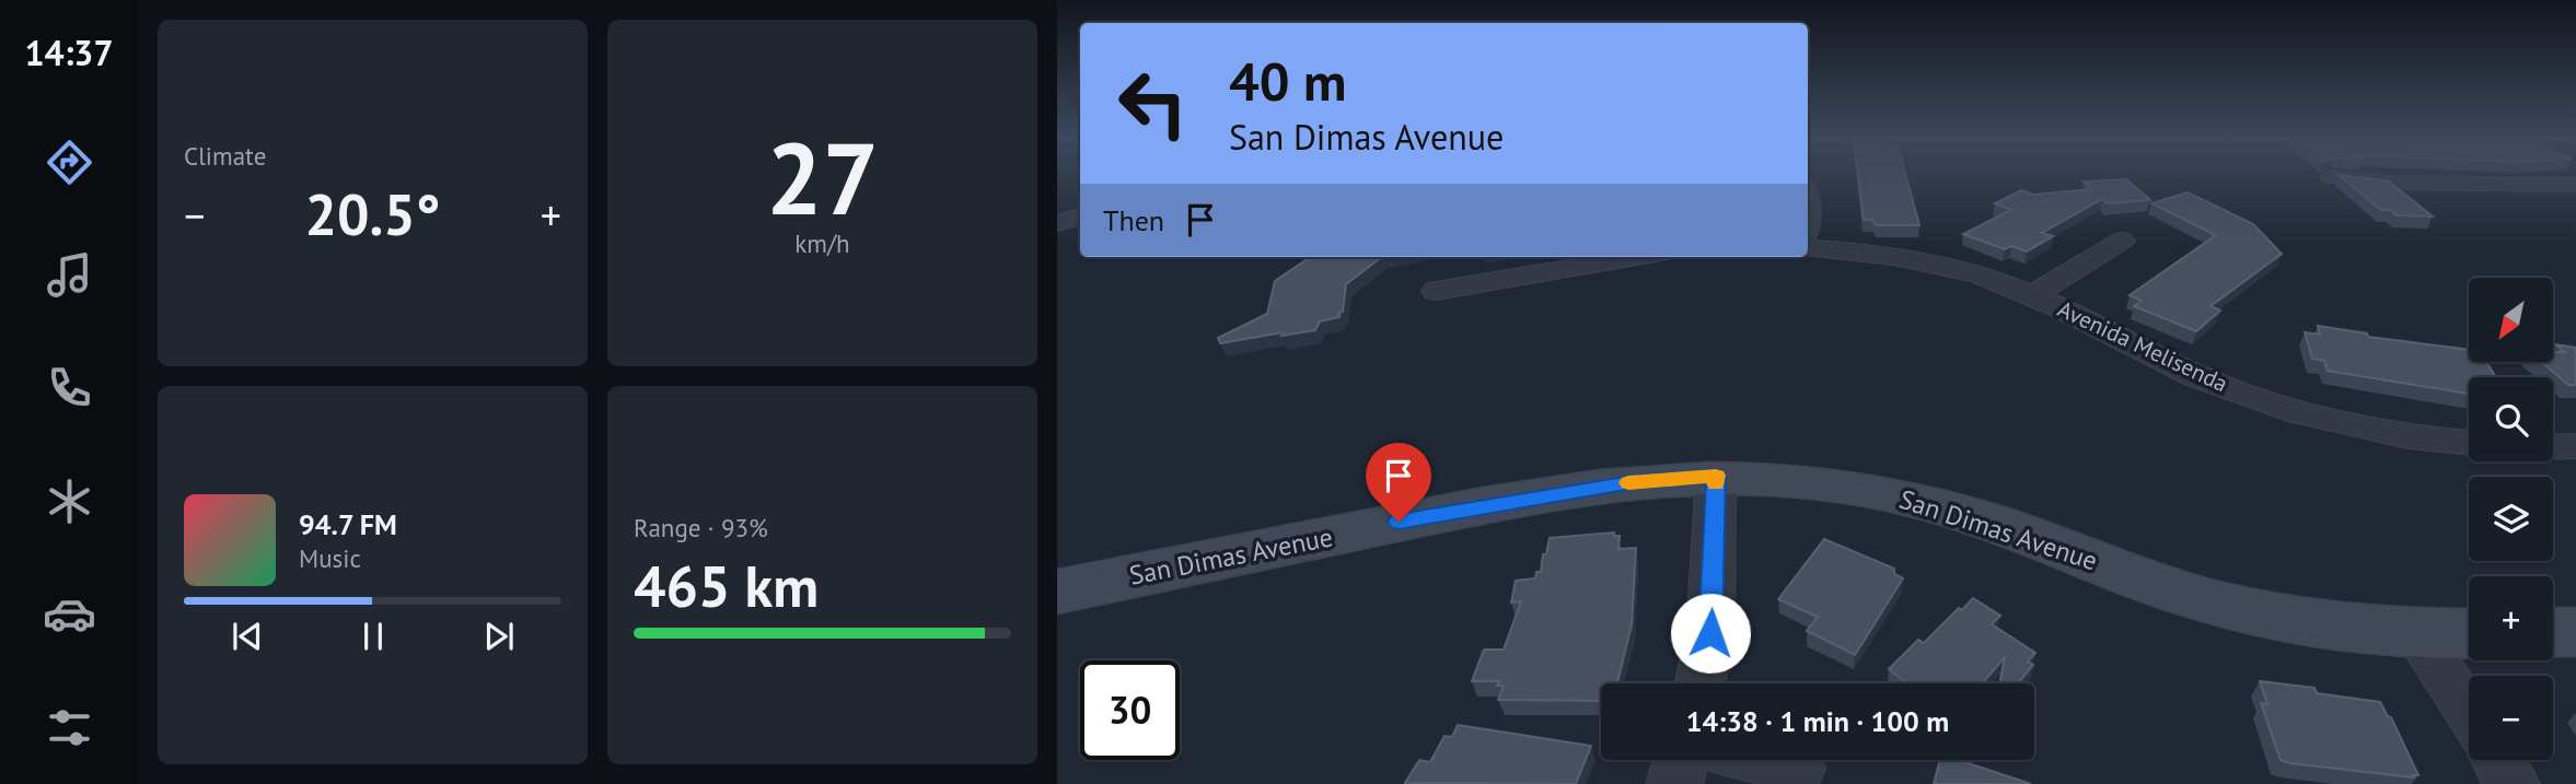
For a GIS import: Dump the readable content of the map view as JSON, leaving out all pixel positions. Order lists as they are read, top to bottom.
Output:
{
  "streets": {
    "street": ["Avenida Melisenda", "San Dimas Avenue"]
  },
  "north": "bottom left",
  "page": {
    "tabs": "14:37",
    "tile": [
      "Climate",
      ["27", "km/h"],
      ["Range · 93%", "465 km"]
    ],
    "turn": ["40 m", "San Dimas Avenue"],
    "heat": ["−", "20.5°", "+"],
    "then": "Then",
    "map_buttons": ["+", "−"],
    "song": ["94.7 FM", "Music"],
    "limit": "30",
    "trip": "14:38 · 1 min · 100 m"
  }
}
